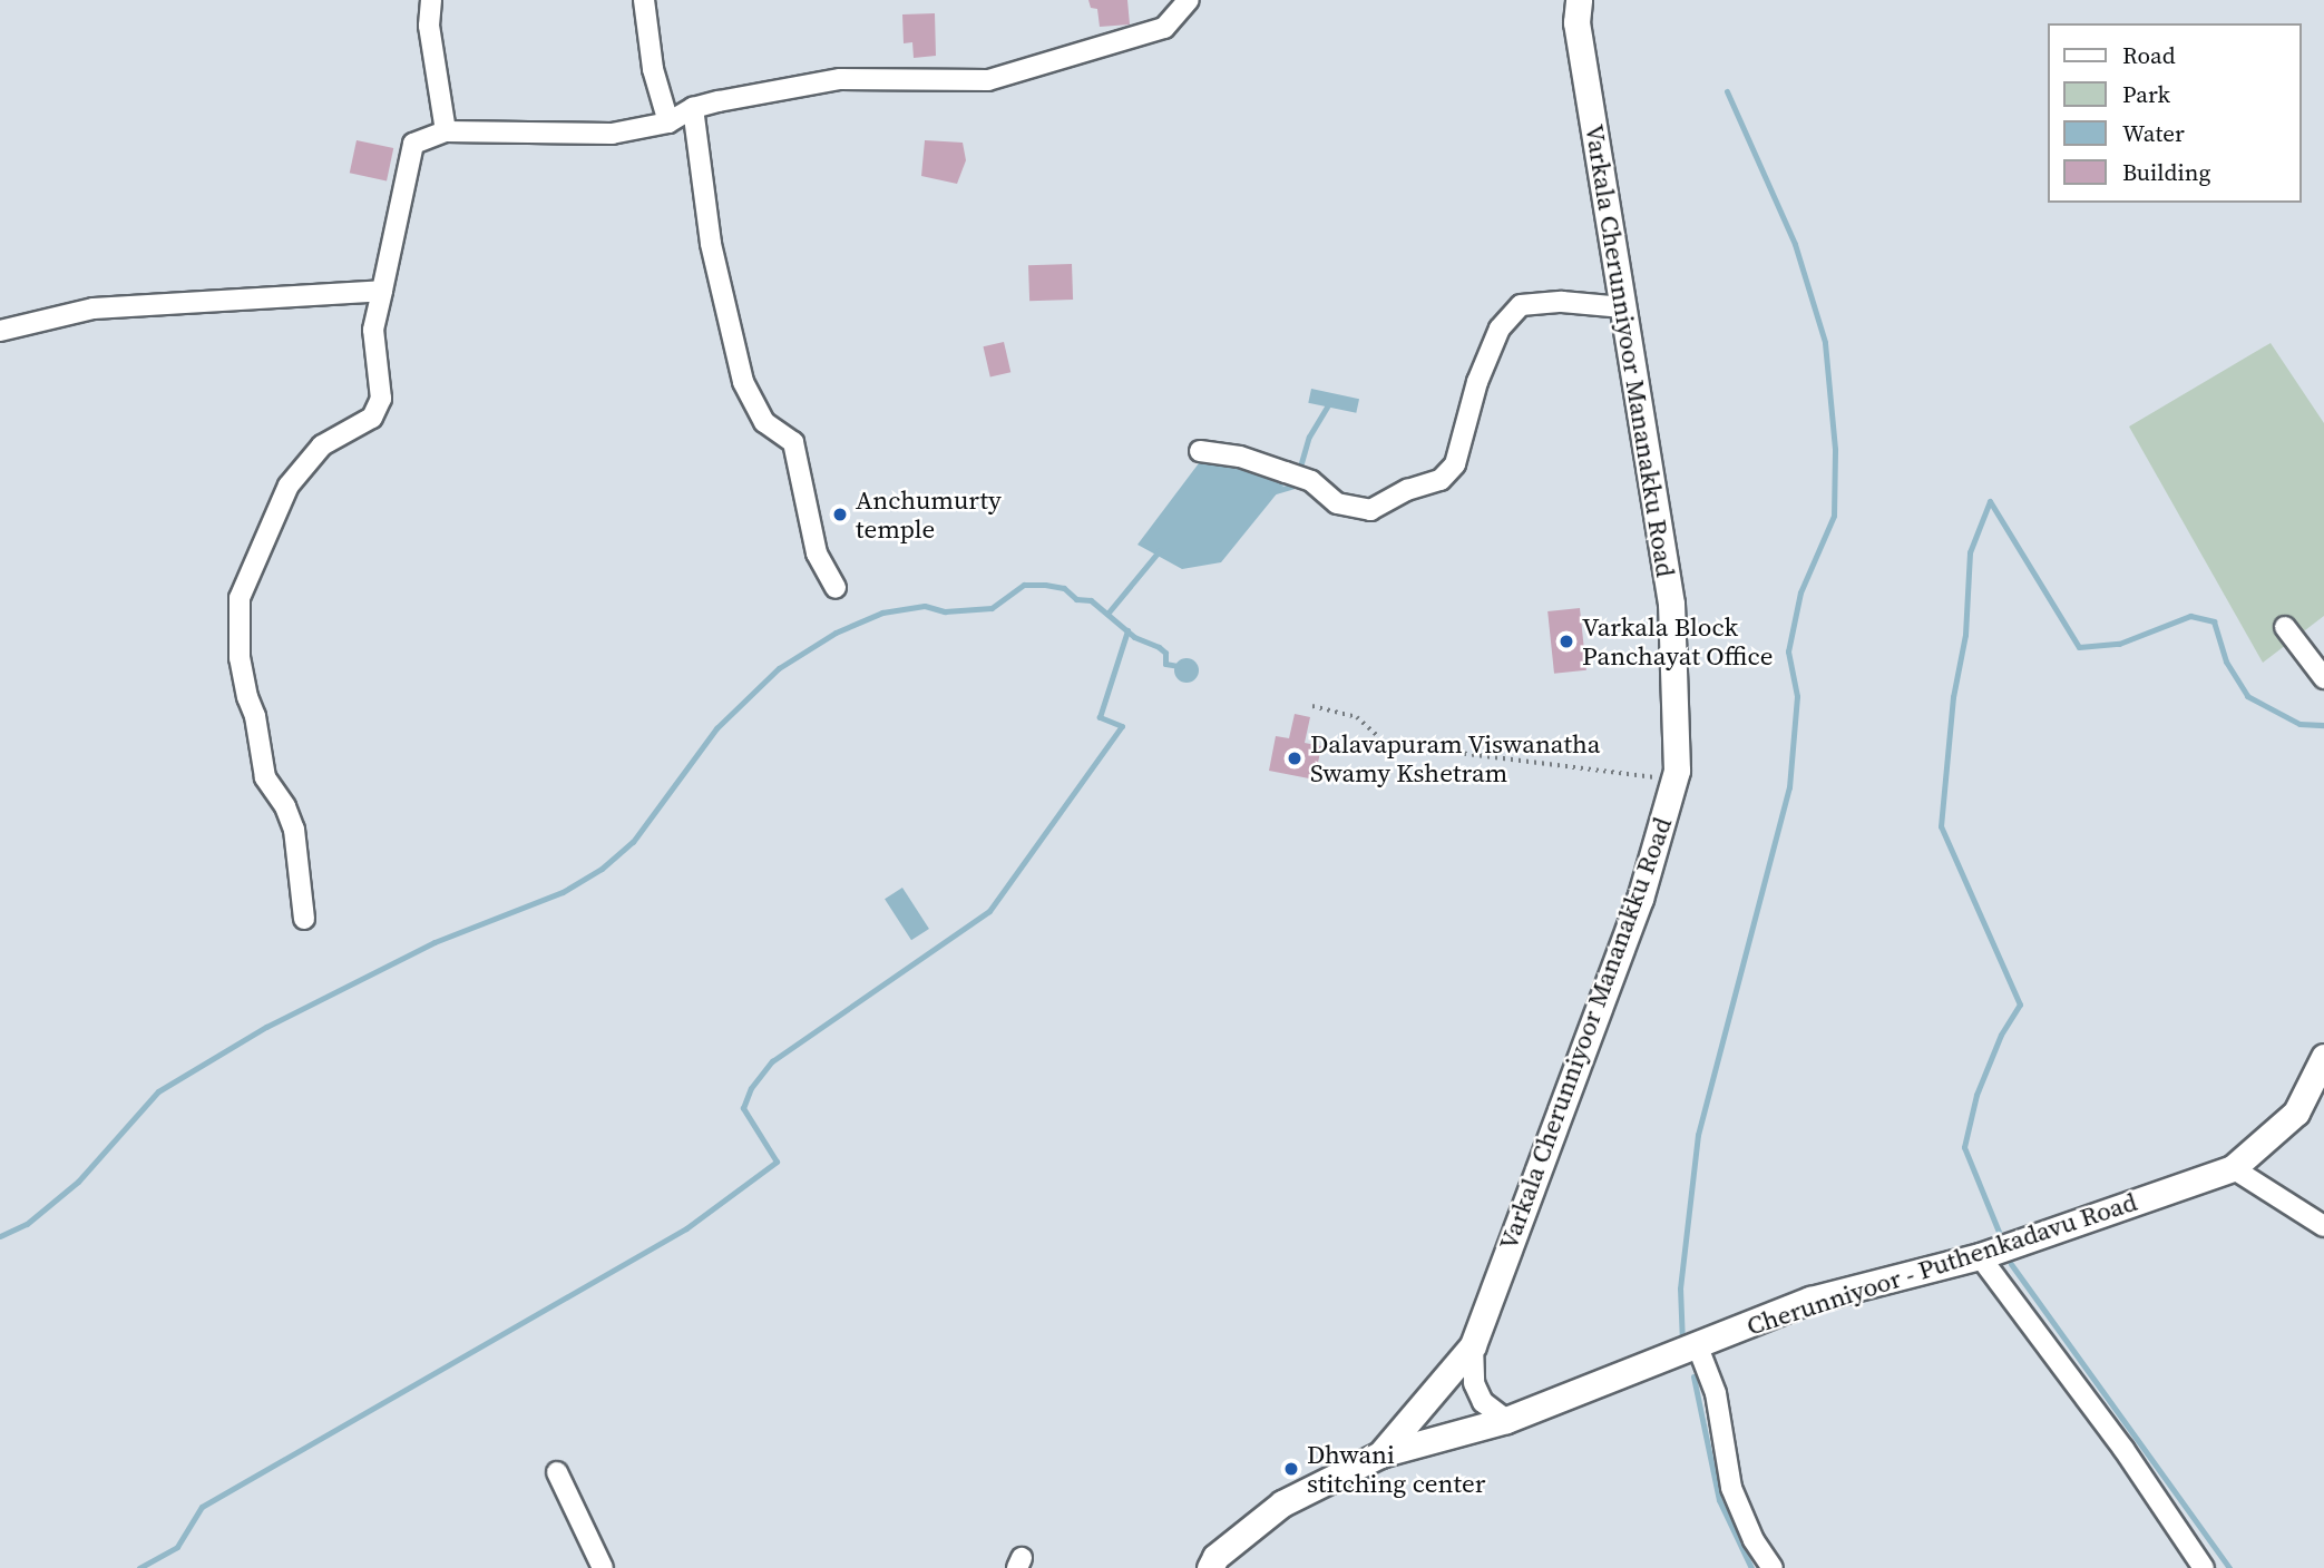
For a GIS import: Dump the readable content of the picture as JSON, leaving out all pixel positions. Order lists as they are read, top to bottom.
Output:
{
  "streets": {
    "main road": ["Varkala Cherunniyoor Mananakku Road", "Cherunniyoor - Puthenkadavu Road"]
  },
  "crossings": [
    ["Varkala Cherunniyoor Mananakku Road", "Cherunniyoor - Puthenkadavu Road"]
  ],
  "places": [
    "Anchumurty temple",
    "Varkala Block Panchayat Office",
    "Dalavapuram Viswanatha Swamy Kshetram",
    "Dhwani stitching center"
  ],
  "legend": [
    "Road",
    "Park",
    "Water",
    "Building"
  ]
}
